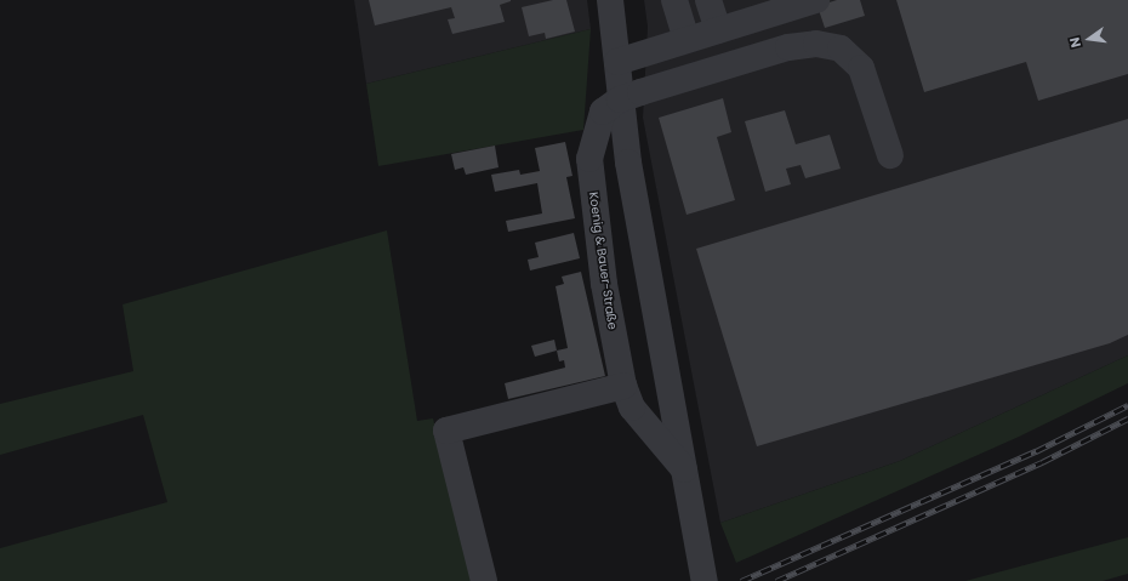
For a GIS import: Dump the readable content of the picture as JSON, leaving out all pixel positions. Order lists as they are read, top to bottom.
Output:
{
  "streets": {
    "street": ["Koenig & Bauer-Straße"]
  },
  "north": "left"
}
